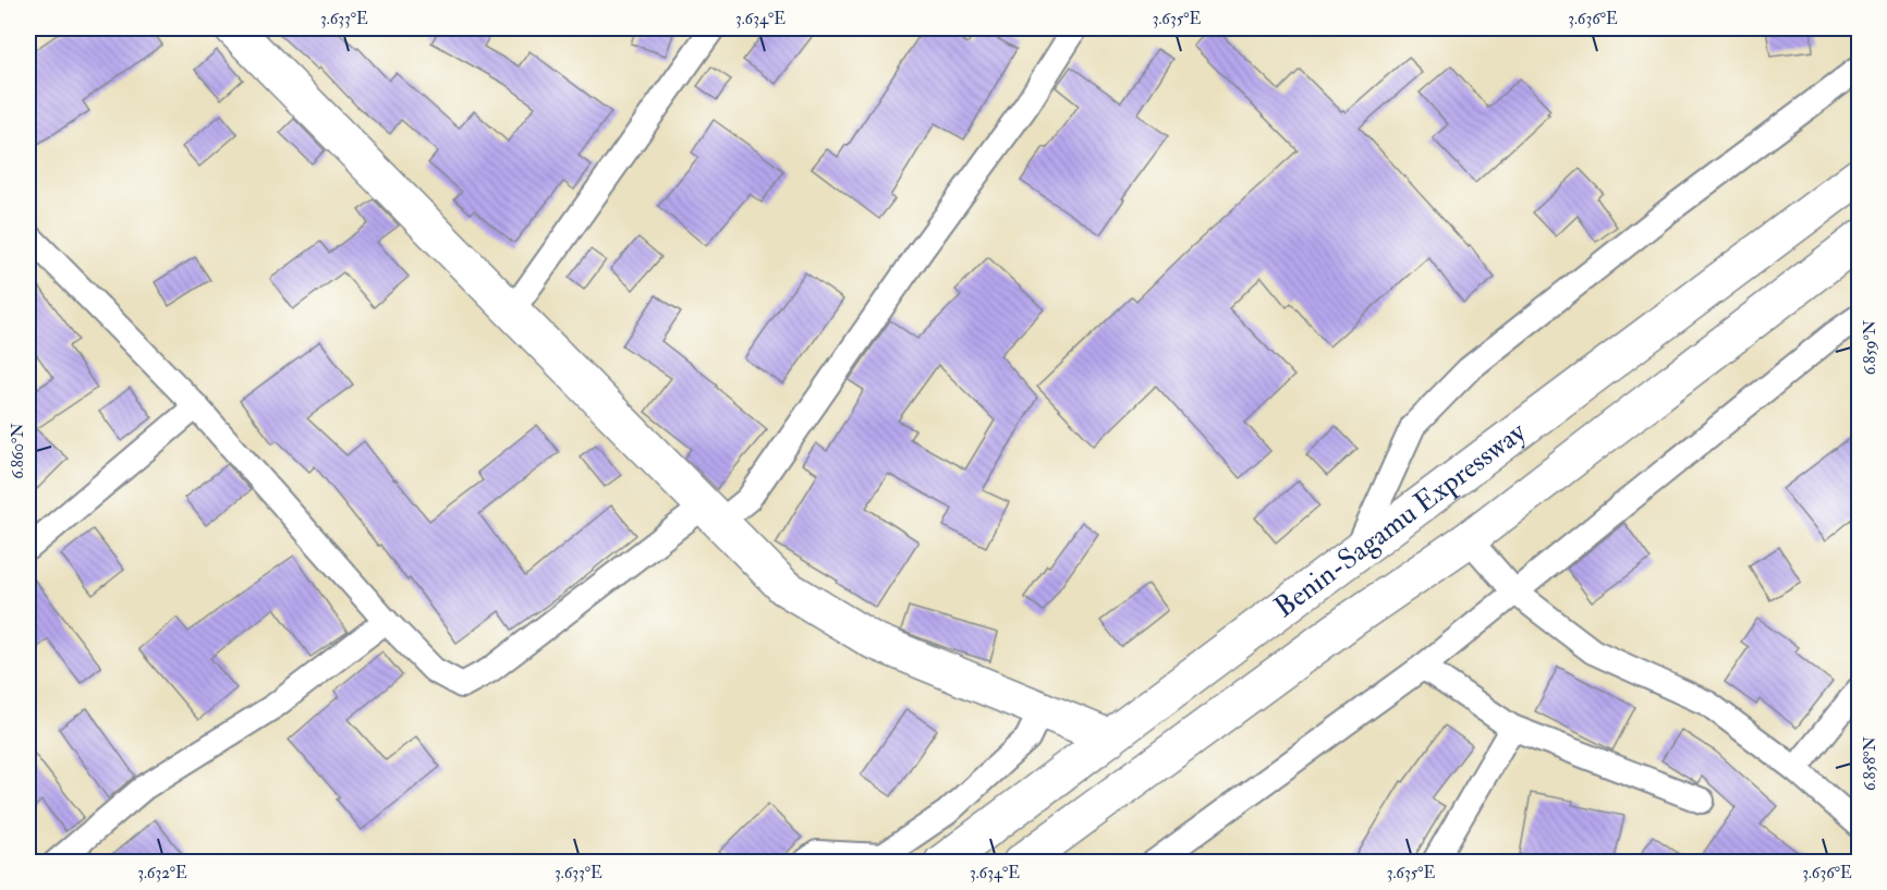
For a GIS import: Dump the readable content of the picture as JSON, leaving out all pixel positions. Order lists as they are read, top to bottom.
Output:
{
  "streets": {
    "main road": ["Benin-Sagamu Expressway"]
  },
  "coordinates": [
    "3.633°E",
    "3.634°E",
    "3.635°E",
    "3.636°E",
    "6.859°N",
    "6.860°N",
    "6.858°N",
    "3.632°E"
  ]
}
